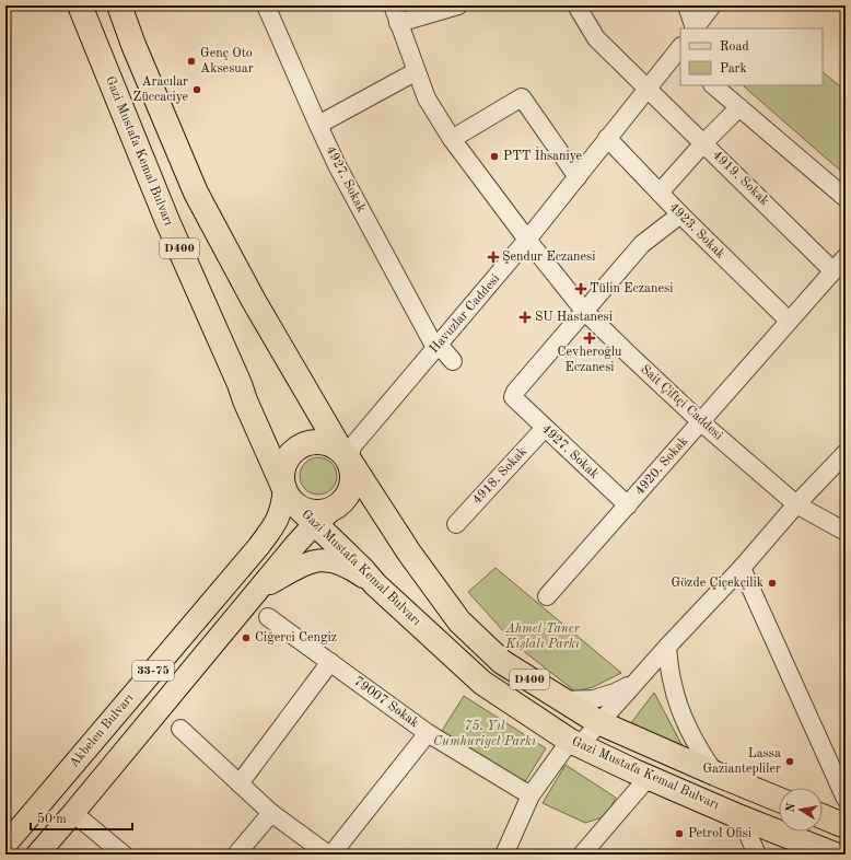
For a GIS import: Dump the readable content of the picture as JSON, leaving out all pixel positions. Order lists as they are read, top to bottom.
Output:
{
  "streets": {
    "highway": ["Gazi Mustafa Kemal Bulvarı", "D400"],
    "main road": ["33-75", "Akbelen Bulvarı"],
    "street": [
      "4919. Sokak",
      "4927. Sokak",
      "4923. Sokak",
      "Havuzlar Caddesi",
      "Sait Çiftçi Caddesi",
      "4920. Sokak",
      "4918. Sokak",
      "79007 Sokak"
    ]
  },
  "crossings": [
    ["Gazi Mustafa Kemal Bulvarı", "Havuzlar Caddesi"],
    ["Gazi Mustafa Kemal Bulvarı", "33-75"],
    ["Gazi Mustafa Kemal Bulvarı", "Akbelen Bulvarı"],
    ["4919. Sokak", "Havuzlar Caddesi"],
    ["4919. Sokak", "4920. Sokak"],
    ["4927. Sokak", "Havuzlar Caddesi"],
    ["4927. Sokak", "Sait Çiftçi Caddesi"],
    ["4927. Sokak", "4920. Sokak"],
    ["4927. Sokak", "4918. Sokak"],
    ["4923. Sokak", "Havuzlar Caddesi"],
    ["4923. Sokak", "4920. Sokak"],
    ["Havuzlar Caddesi", "Sait Çiftçi Caddesi"],
    ["Havuzlar Caddesi", "33-75"],
    ["Havuzlar Caddesi", "Akbelen Bulvarı"],
    ["Sait Çiftçi Caddesi", "4920. Sokak"],
    ["33-75", "Akbelen Bulvarı"]
  ],
  "parks": ["Ahmet Taner Kışlalı Parkı", "75. Yıl Cumhuriyet Parkı"],
  "places": {
    "other": [
      "Genç Oto Aksesuar",
      "Aracılar Züccaciye",
      "PTT İhsaniye",
      "Gözde Çiçekçilik",
      "Ciğerci Cengiz",
      "Lassa Gaziantepliler",
      "Petrol Ofisi"
    ],
    "health": [
      "Şendur Eczanesi",
      "Tülin Eczanesi",
      "SU Hastanesi",
      "Cevheroğlu Eczanesi"
    ]
  },
  "legend": ["Road", "Park"],
  "scale_bar": "50 m",
  "north": "left"
}
